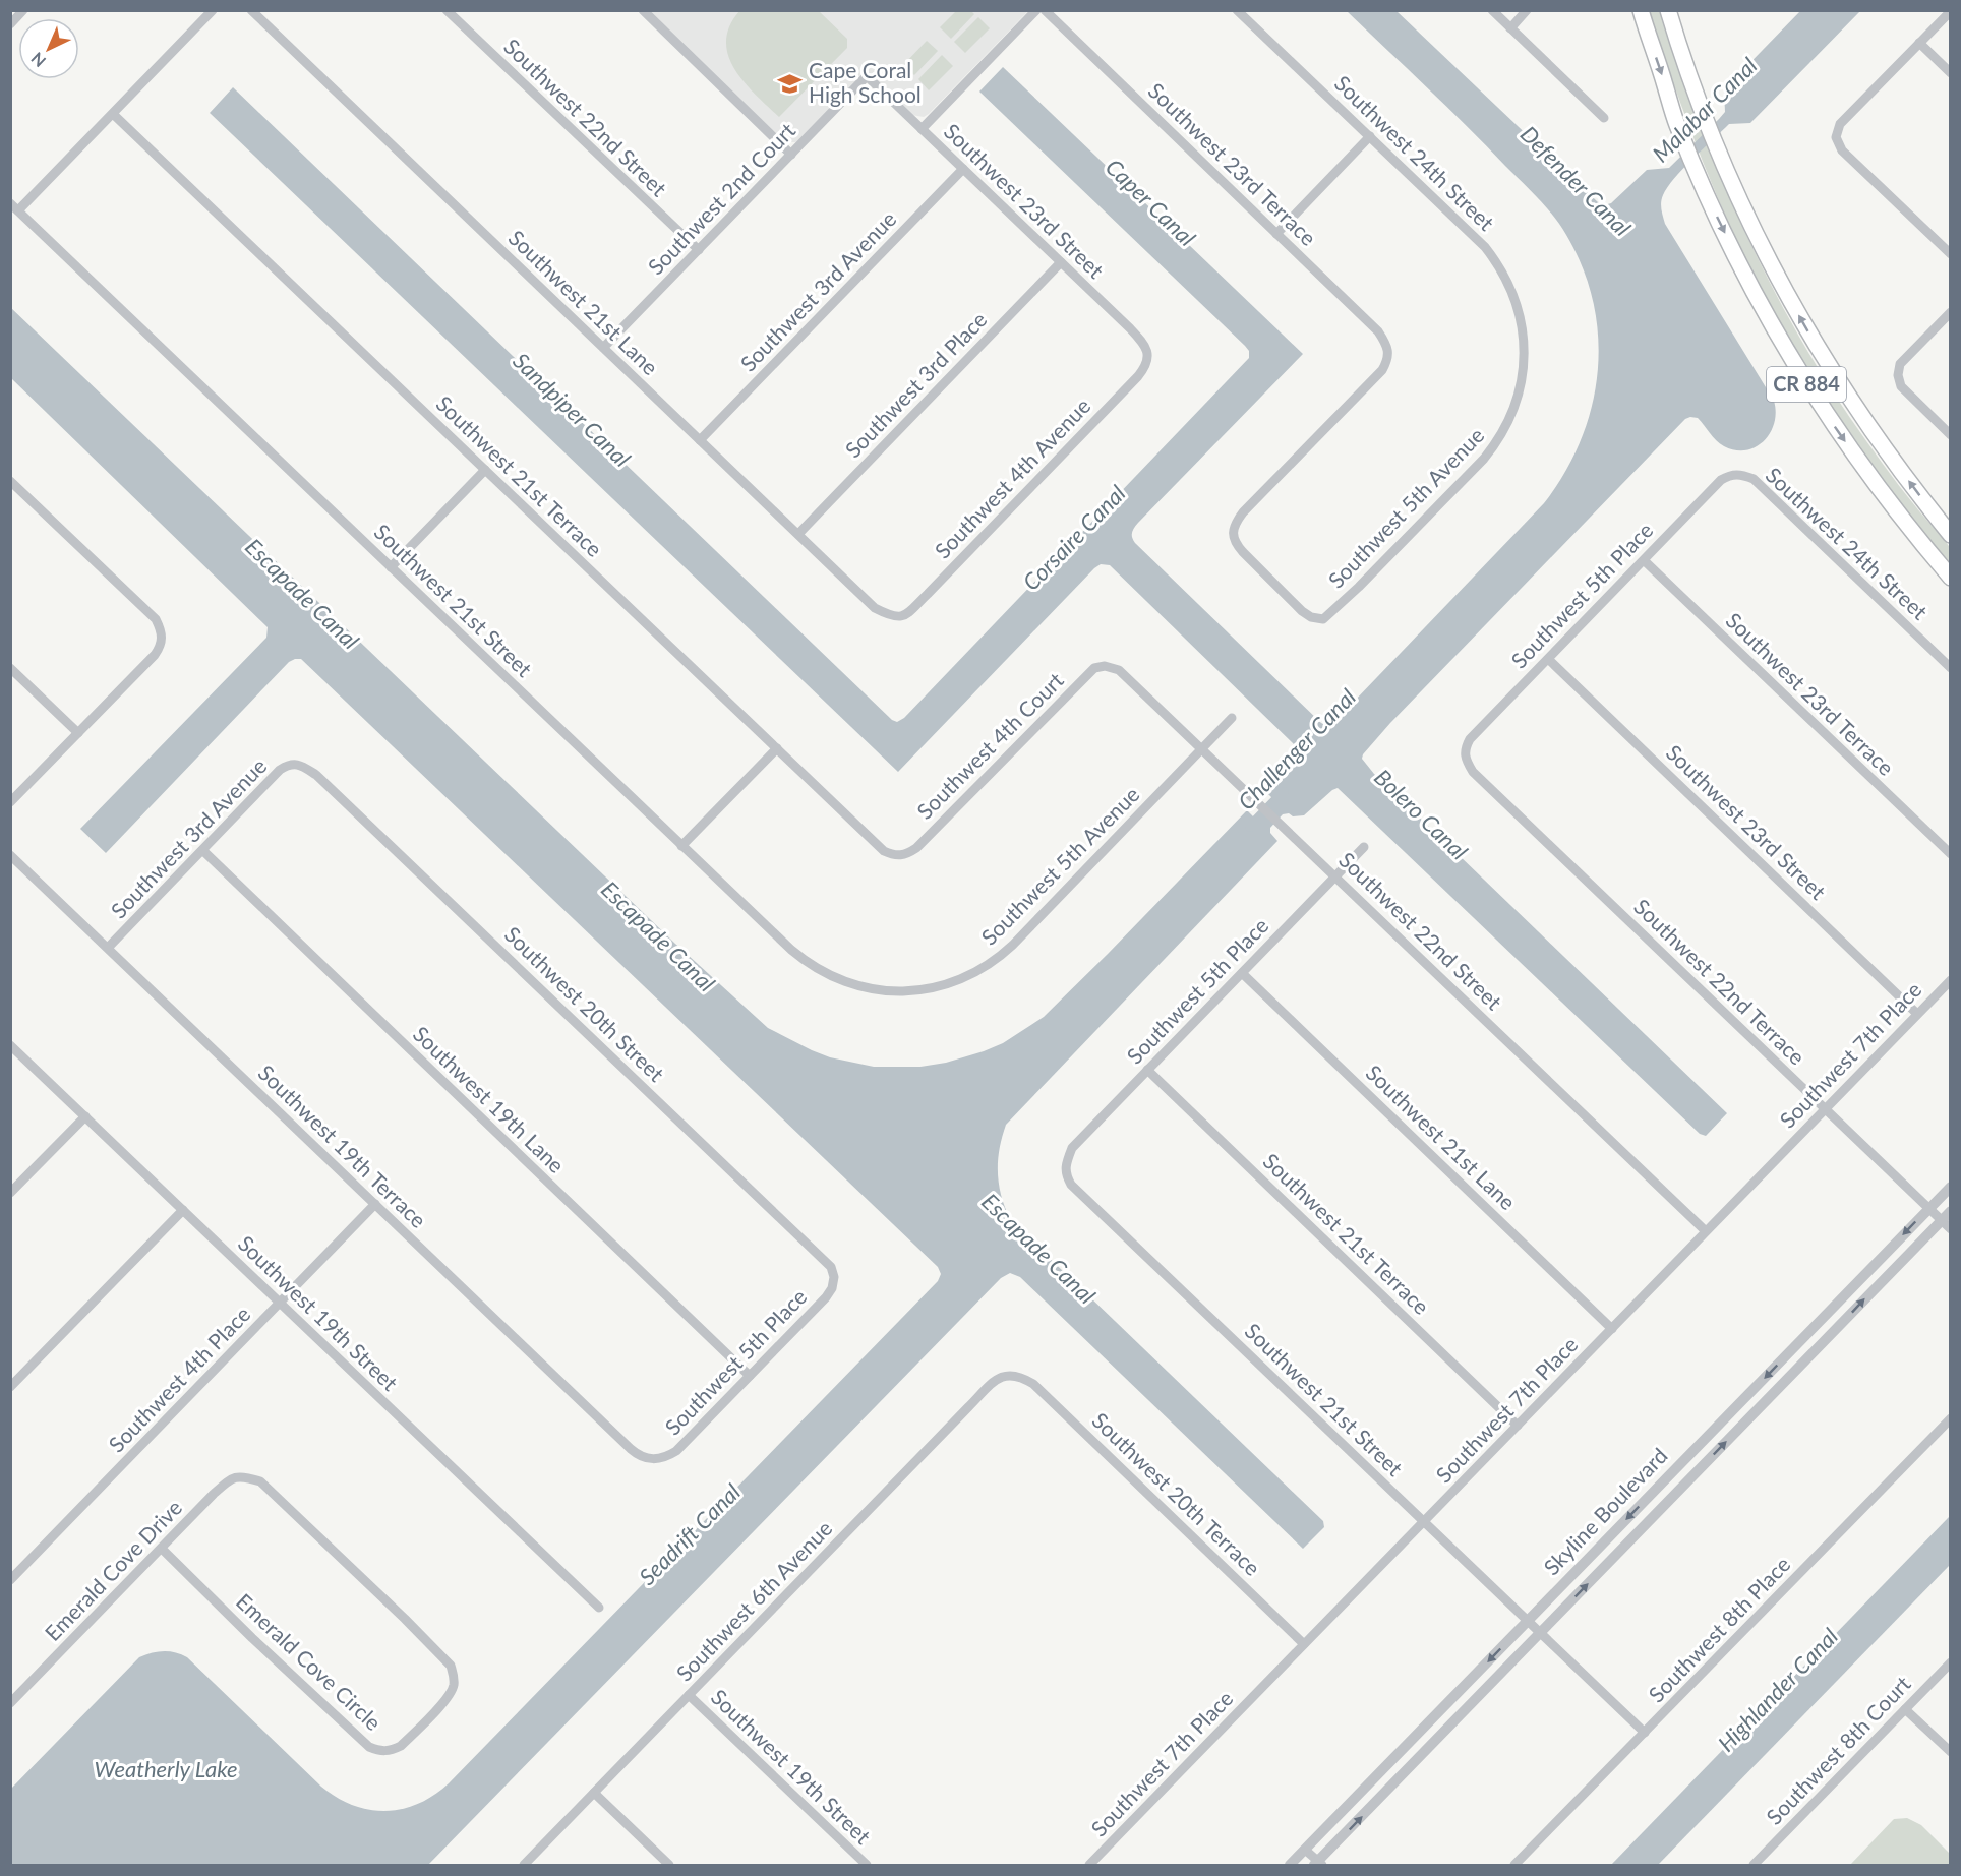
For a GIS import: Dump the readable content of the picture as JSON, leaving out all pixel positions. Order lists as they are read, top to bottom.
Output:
{
  "streets": {
    "highway": ["CR 884"],
    "street": [
      "Southwest 22nd Street",
      "Southwest 24th Street",
      "Southwest 23rd Terrace",
      "Southwest 2nd Court",
      "Southwest 23rd Street",
      "Southwest 3rd Avenue",
      "Southwest 21st Lane",
      "Southwest 3rd Place",
      "Southwest 21st Terrace",
      "Southwest 4th Avenue",
      "Southwest 5th Avenue",
      "Southwest 5th Place",
      "Southwest 21st Street",
      "Southwest 4th Court",
      "Southwest 22nd Terrace",
      "Southwest 20th Street",
      "Southwest 7th Place",
      "Southwest 19th Lane",
      "Southwest 19th Terrace",
      "Southwest 19th Street",
      "Southwest 4th Place",
      "Southwest 20th Terrace",
      "Skyline Boulevard",
      "Emerald Cove Drive",
      "Southwest 6th Avenue",
      "Southwest 8th Place",
      "Emerald Cove Circle",
      "Southwest 8th Court"
    ]
  },
  "crossings": [
    ["Southwest 22nd Street", "Southwest 2nd Court"],
    ["Southwest 22nd Street", "Southwest 5th Avenue"],
    ["Southwest 22nd Street", "Southwest 5th Place"],
    ["Southwest 22nd Street", "Southwest 4th Court"],
    ["Southwest 22nd Street", "Southwest 7th Place"],
    ["Southwest 24th Street", "Southwest 5th Avenue"],
    ["Southwest 24th Street", "Southwest 5th Place"],
    ["Southwest 23rd Terrace", "Southwest 5th Avenue"],
    ["Southwest 23rd Terrace", "Southwest 5th Place"],
    ["Southwest 2nd Court", "Southwest 23rd Street"],
    ["Southwest 2nd Court", "Southwest 21st Lane"],
    ["Southwest 23rd Street", "Southwest 3rd Avenue"],
    ["Southwest 23rd Street", "Southwest 3rd Place"],
    ["Southwest 23rd Street", "Southwest 4th Avenue"],
    ["Southwest 23rd Street", "Southwest 5th Place"],
    ["Southwest 23rd Street", "Southwest 7th Place"],
    ["Southwest 3rd Avenue", "Southwest 21st Lane"],
    ["Southwest 3rd Avenue", "Southwest 20th Street"],
    ["Southwest 3rd Avenue", "Southwest 19th Lane"],
    ["Southwest 3rd Avenue", "Southwest 19th Terrace"],
    ["Southwest 21st Lane", "Southwest 3rd Place"],
    ["Southwest 21st Lane", "Southwest 4th Avenue"],
    ["Southwest 21st Lane", "Southwest 5th Place"],
    ["Southwest 21st Lane", "Southwest 7th Place"],
    ["Southwest 21st Terrace", "Southwest 5th Place"],
    ["Southwest 21st Terrace", "Southwest 4th Court"],
    ["Southwest 21st Terrace", "Southwest 7th Place"],
    ["Southwest 5th Avenue", "Southwest 21st Street"],
    ["Southwest 5th Place", "Southwest 21st Street"],
    ["Southwest 5th Place", "Southwest 22nd Terrace"],
    ["Southwest 5th Place", "Southwest 20th Street"],
    ["Southwest 5th Place", "Southwest 19th Lane"],
    ["Southwest 5th Place", "Southwest 19th Terrace"],
    ["Southwest 21st Street", "Southwest 7th Place"],
    ["Southwest 21st Street", "Skyline Boulevard"],
    ["Southwest 21st Street", "Southwest 8th Place"],
    ["Southwest 22nd Terrace", "Southwest 7th Place"],
    ["Southwest 22nd Terrace", "Skyline Boulevard"],
    ["Southwest 7th Place", "Southwest 20th Terrace"],
    ["Southwest 19th Terrace", "Southwest 4th Place"],
    ["Southwest 19th Street", "Southwest 4th Place"],
    ["Southwest 19th Street", "Southwest 6th Avenue"],
    ["Southwest 20th Terrace", "Southwest 6th Avenue"],
    ["Emerald Cove Drive", "Emerald Cove Circle"]
  ],
  "water": [
    "Malabar Canal",
    "Defender Canal",
    "Caper Canal",
    "Sandpiper Canal",
    "Corsaire Canal",
    "Escapade Canal",
    "Challenger Canal",
    "Bolero Canal",
    "Seadrift Canal",
    "Highlander Canal",
    "Weatherly Lake"
  ],
  "places": {
    "school or university": ["Cape Coral High School"]
  },
  "north": "bottom left"
}
